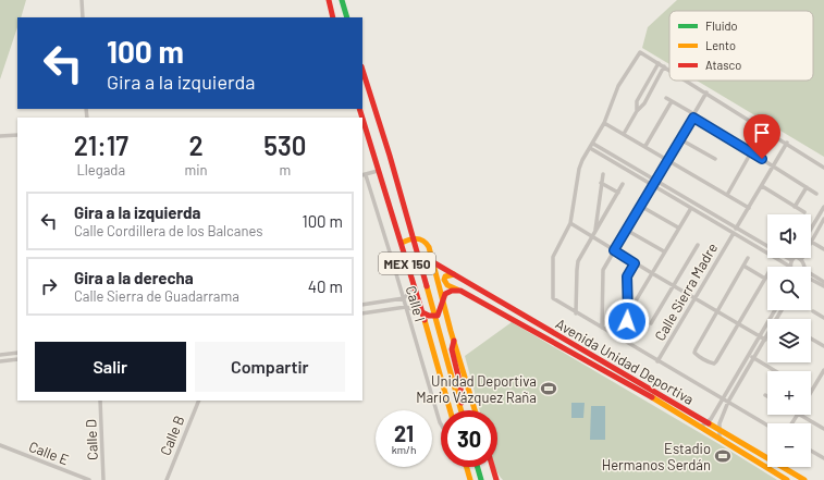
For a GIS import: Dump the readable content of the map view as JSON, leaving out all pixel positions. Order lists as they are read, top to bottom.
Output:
{
  "streets": {
    "street": [
      "MEX 150",
      "Calle Sierra Madre",
      "Calle I",
      "Avenida Unidad Deportiva",
      "Calle B",
      "Calle D",
      "Calle E"
    ]
  },
  "places": {
    "sports": ["Unidad Deportiva Mario Vázquez Raña", "Estadio Hermanos Serdán"]
  },
  "legend": ["Fluido", "Lento", "Atasco"],
  "page": {
    "turn": ["100 m", "Gira a la izquierda"],
    "eta": [
      "21:17",
      "Llegada",
      "2",
      "min",
      "530",
      "m"
    ],
    "list": [
      {
        "name": "Gira a la izquierda",
        "note": "Calle Cordillera de los Balcanes",
        "value": "100 m"
      },
      {
        "name": "Gira a la derecha",
        "note": "Calle Sierra de Guadarrama",
        "value": "40 m"
      }
    ],
    "map_buttons": ["+", "−"],
    "buttons": ["Salir", "Compartir"],
    "speed": "21 km/h",
    "limit": "30"
  }
}
